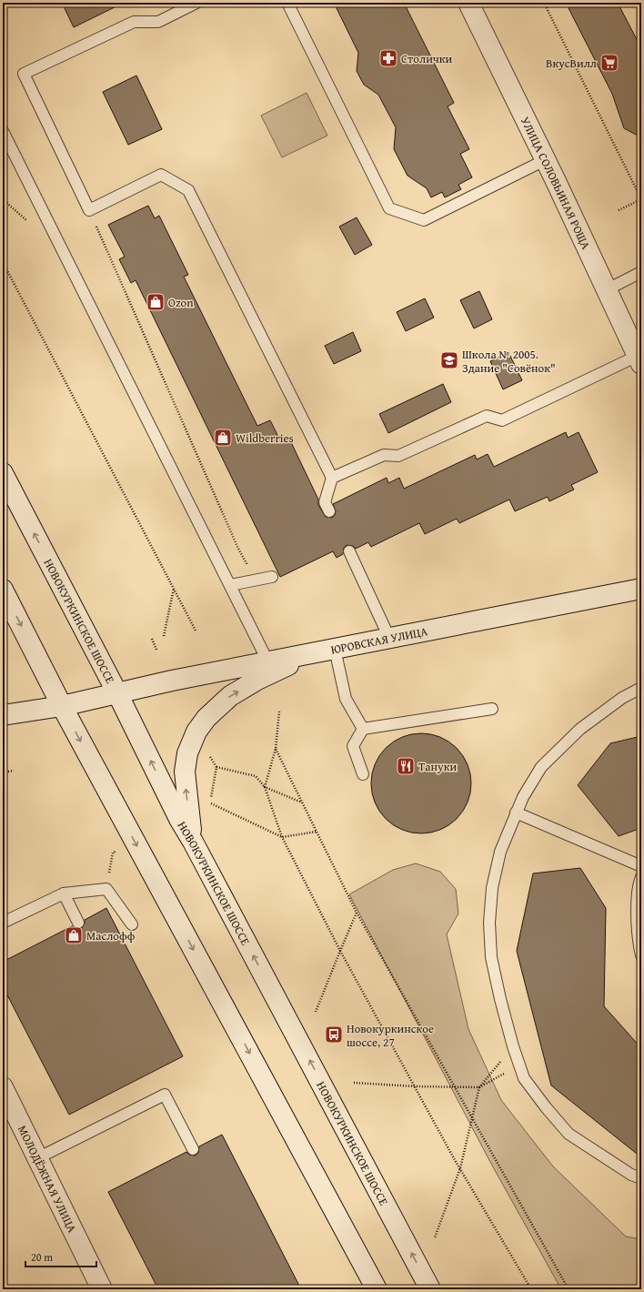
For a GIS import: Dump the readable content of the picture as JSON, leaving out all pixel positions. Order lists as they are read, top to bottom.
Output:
{
  "streets": {
    "main road": [
      "УЛИЦА СОЛОВЬИНАЯ РОЩА",
      "НОВОКУРКИНСКОЕ ШОССЕ",
      "ЮРОВСКАЯ УЛИЦА",
      "МОЛОДЁЖНАЯ УЛИЦА"
    ]
  },
  "crossings": [
    ["НОВОКУРКИНСКОЕ ШОССЕ", "ЮРОВСКАЯ УЛИЦА"]
  ],
  "places": {
    "pharmacy": ["Столички"],
    "supermarket": ["ВкусВилл"],
    "shop": ["Ozon", "Wildberries", "Маслофф"],
    "school or university": ["Школа № 2005. Здание \"Совёнок\""],
    "restaurant": ["Тануки"],
    "bus stop": ["Новокуркинское шоссе, 27"]
  },
  "scale_bar": "20 m"
}
